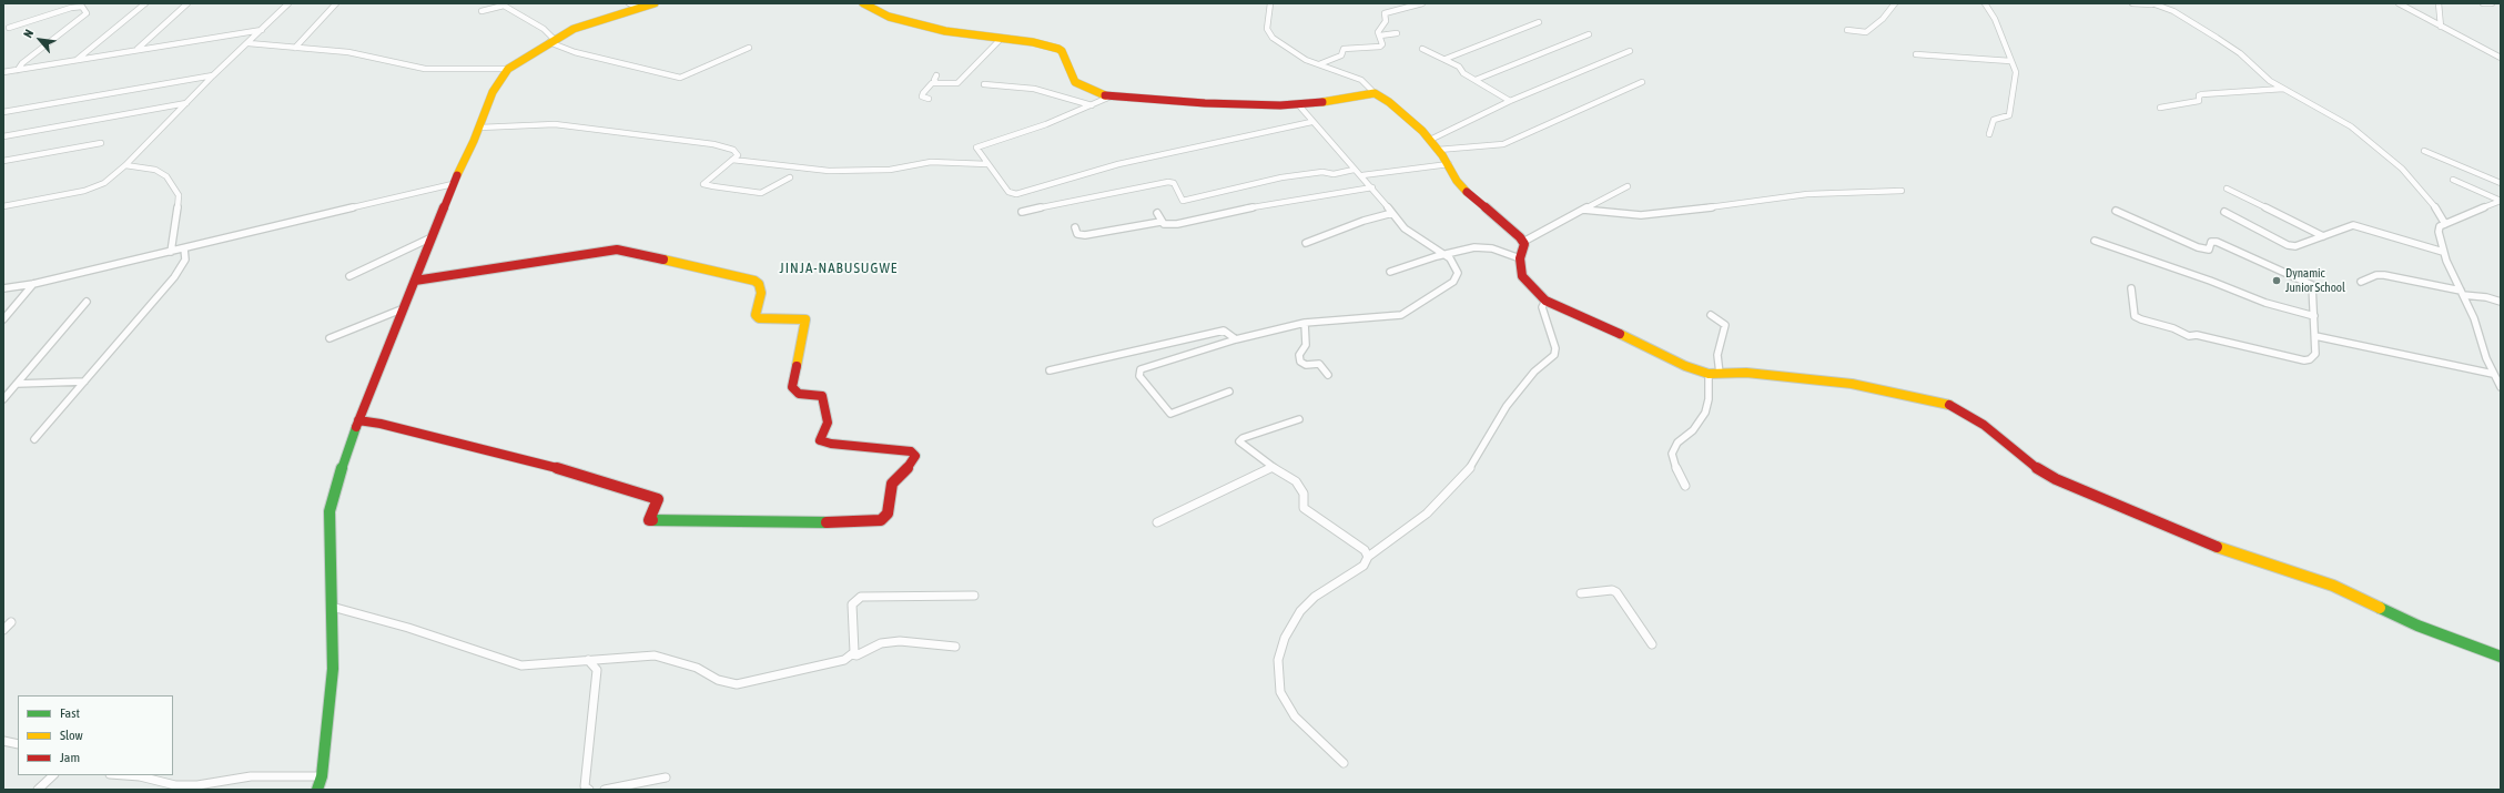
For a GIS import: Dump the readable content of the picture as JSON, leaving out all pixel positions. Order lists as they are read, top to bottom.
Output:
{
  "districts": ["JINJA-NABUSUGWE"],
  "places": ["Dynamic Junior School"],
  "legend": ["Fast", "Slow", "Jam"],
  "north": "top left"
}
